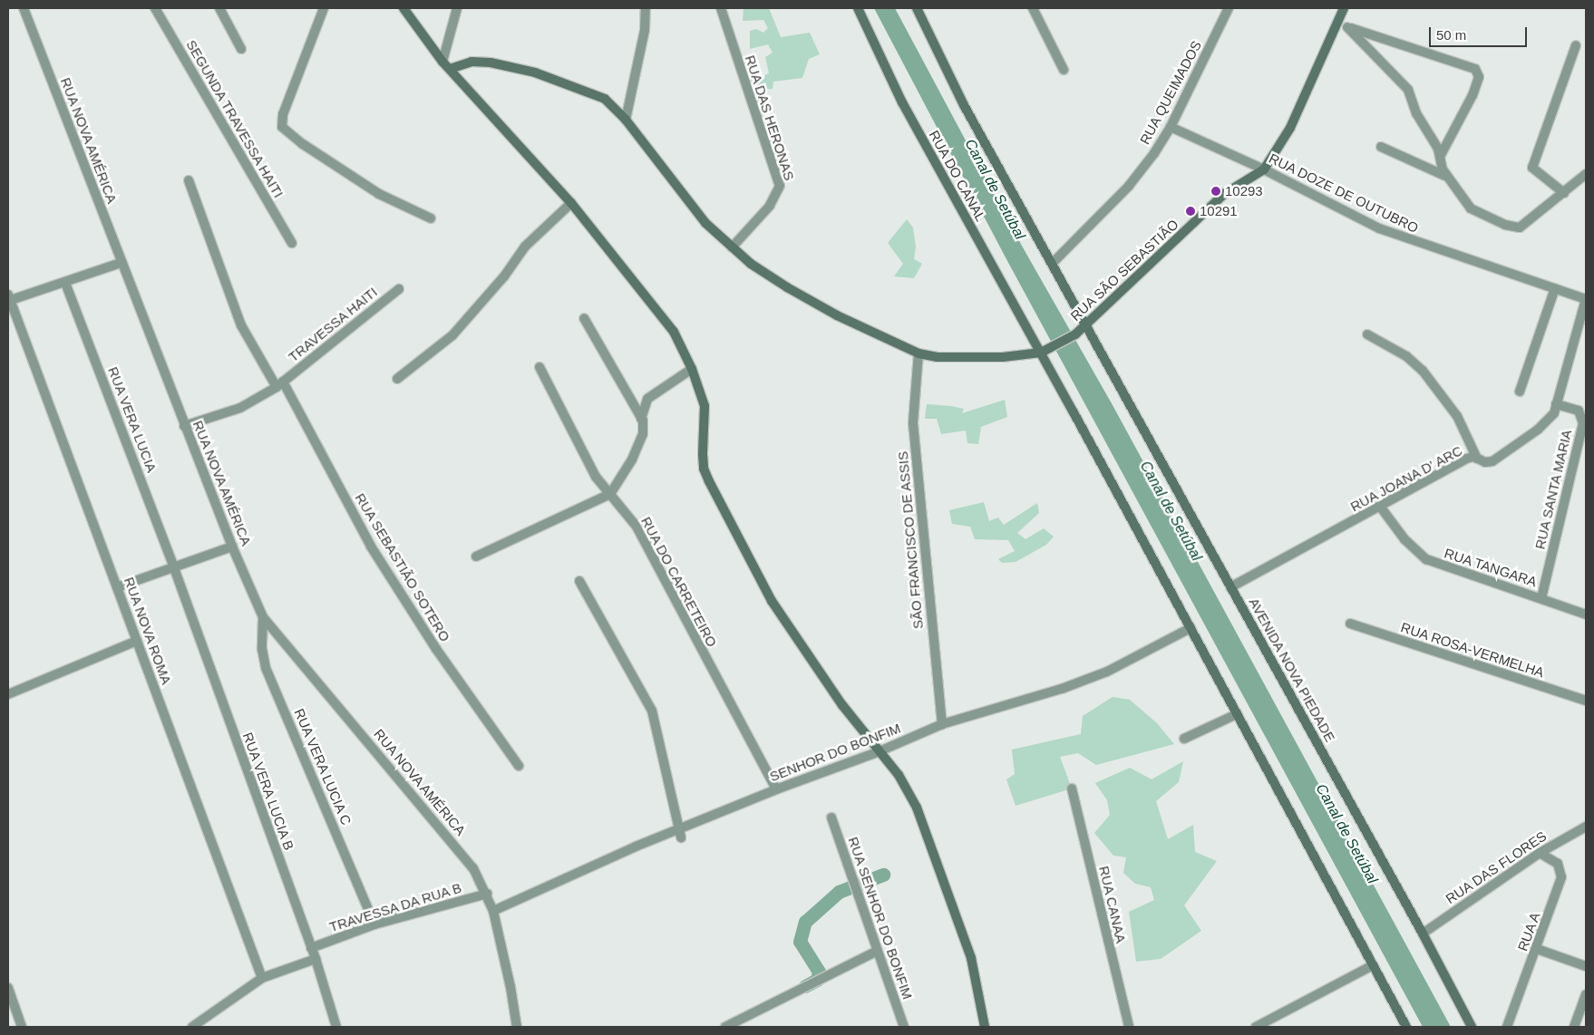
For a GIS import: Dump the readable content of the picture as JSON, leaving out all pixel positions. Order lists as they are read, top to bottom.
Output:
{
  "streets": {
    "street": [
      "RUA QUEIMADOS",
      "RUA DAS HERONAS",
      "SEGUNDA TRAVESSA HAITI",
      "RUA NOVA AMÉRICA",
      "RUA DO CANAL",
      "RUA DOZE DE OUTUBRO",
      "RUA SÃO SEBASTIÃO",
      "TRAVESSA HAITI",
      "RUA VERA LUCIA",
      "RUA JOANA D' ARC",
      "RUA SANTA MARIA",
      "SÃO FRANCISCO DE ASSIS",
      "RUA SEBASTIÃO SOTERO",
      "RUA TANGARA",
      "RUA DO CARRETEIRO",
      "RUA NOVA ROMA",
      "RUA ROSA-VERMELHA",
      "AVENIDA NOVA PIEDADE",
      "SENHOR DO BONFIM",
      "RUA VERA LUCIA C",
      "RUA VERA LUCIA B",
      "RUA DAS FLORES",
      "RUA CANAA",
      "TRAVESSA DA RUA B",
      "RUA SENHOR DO BONFIM",
      "RUA A"
    ]
  },
  "crossings": [
    ["RUA QUEIMADOS", "RUA DOZE DE OUTUBRO"],
    ["RUA NOVA AMÉRICA", "SENHOR DO BONFIM"],
    ["RUA NOVA AMÉRICA", "RUA VERA LUCIA C"],
    ["RUA NOVA AMÉRICA", "TRAVESSA DA RUA B"],
    ["RUA DO CANAL", "RUA SÃO SEBASTIÃO"],
    ["RUA DOZE DE OUTUBRO", "RUA SÃO SEBASTIÃO"],
    ["RUA DOZE DE OUTUBRO", "RUA JOANA D' ARC"],
    ["RUA SÃO SEBASTIÃO", "SÃO FRANCISCO DE ASSIS"],
    ["RUA SÃO SEBASTIÃO", "AVENIDA NOVA PIEDADE"],
    ["TRAVESSA HAITI", "RUA SEBASTIÃO SOTERO"],
    ["RUA VERA LUCIA", "RUA VERA LUCIA B"],
    ["RUA JOANA D' ARC", "RUA SANTA MARIA"],
    ["RUA JOANA D' ARC", "RUA TANGARA"],
    ["RUA JOANA D' ARC", "AVENIDA NOVA PIEDADE"],
    ["RUA SANTA MARIA", "RUA TANGARA"],
    ["SÃO FRANCISCO DE ASSIS", "SENHOR DO BONFIM"],
    ["RUA DO CARRETEIRO", "SENHOR DO BONFIM"],
    ["AVENIDA NOVA PIEDADE", "RUA DAS FLORES"],
    ["RUA VERA LUCIA C", "TRAVESSA DA RUA B"],
    ["RUA VERA LUCIA B", "TRAVESSA DA RUA B"],
    ["RUA DAS FLORES", "RUA A"]
  ],
  "water": ["Canal de Setúbal"],
  "places": ["10293", "10291"],
  "scale_bar": "50 m"
}
